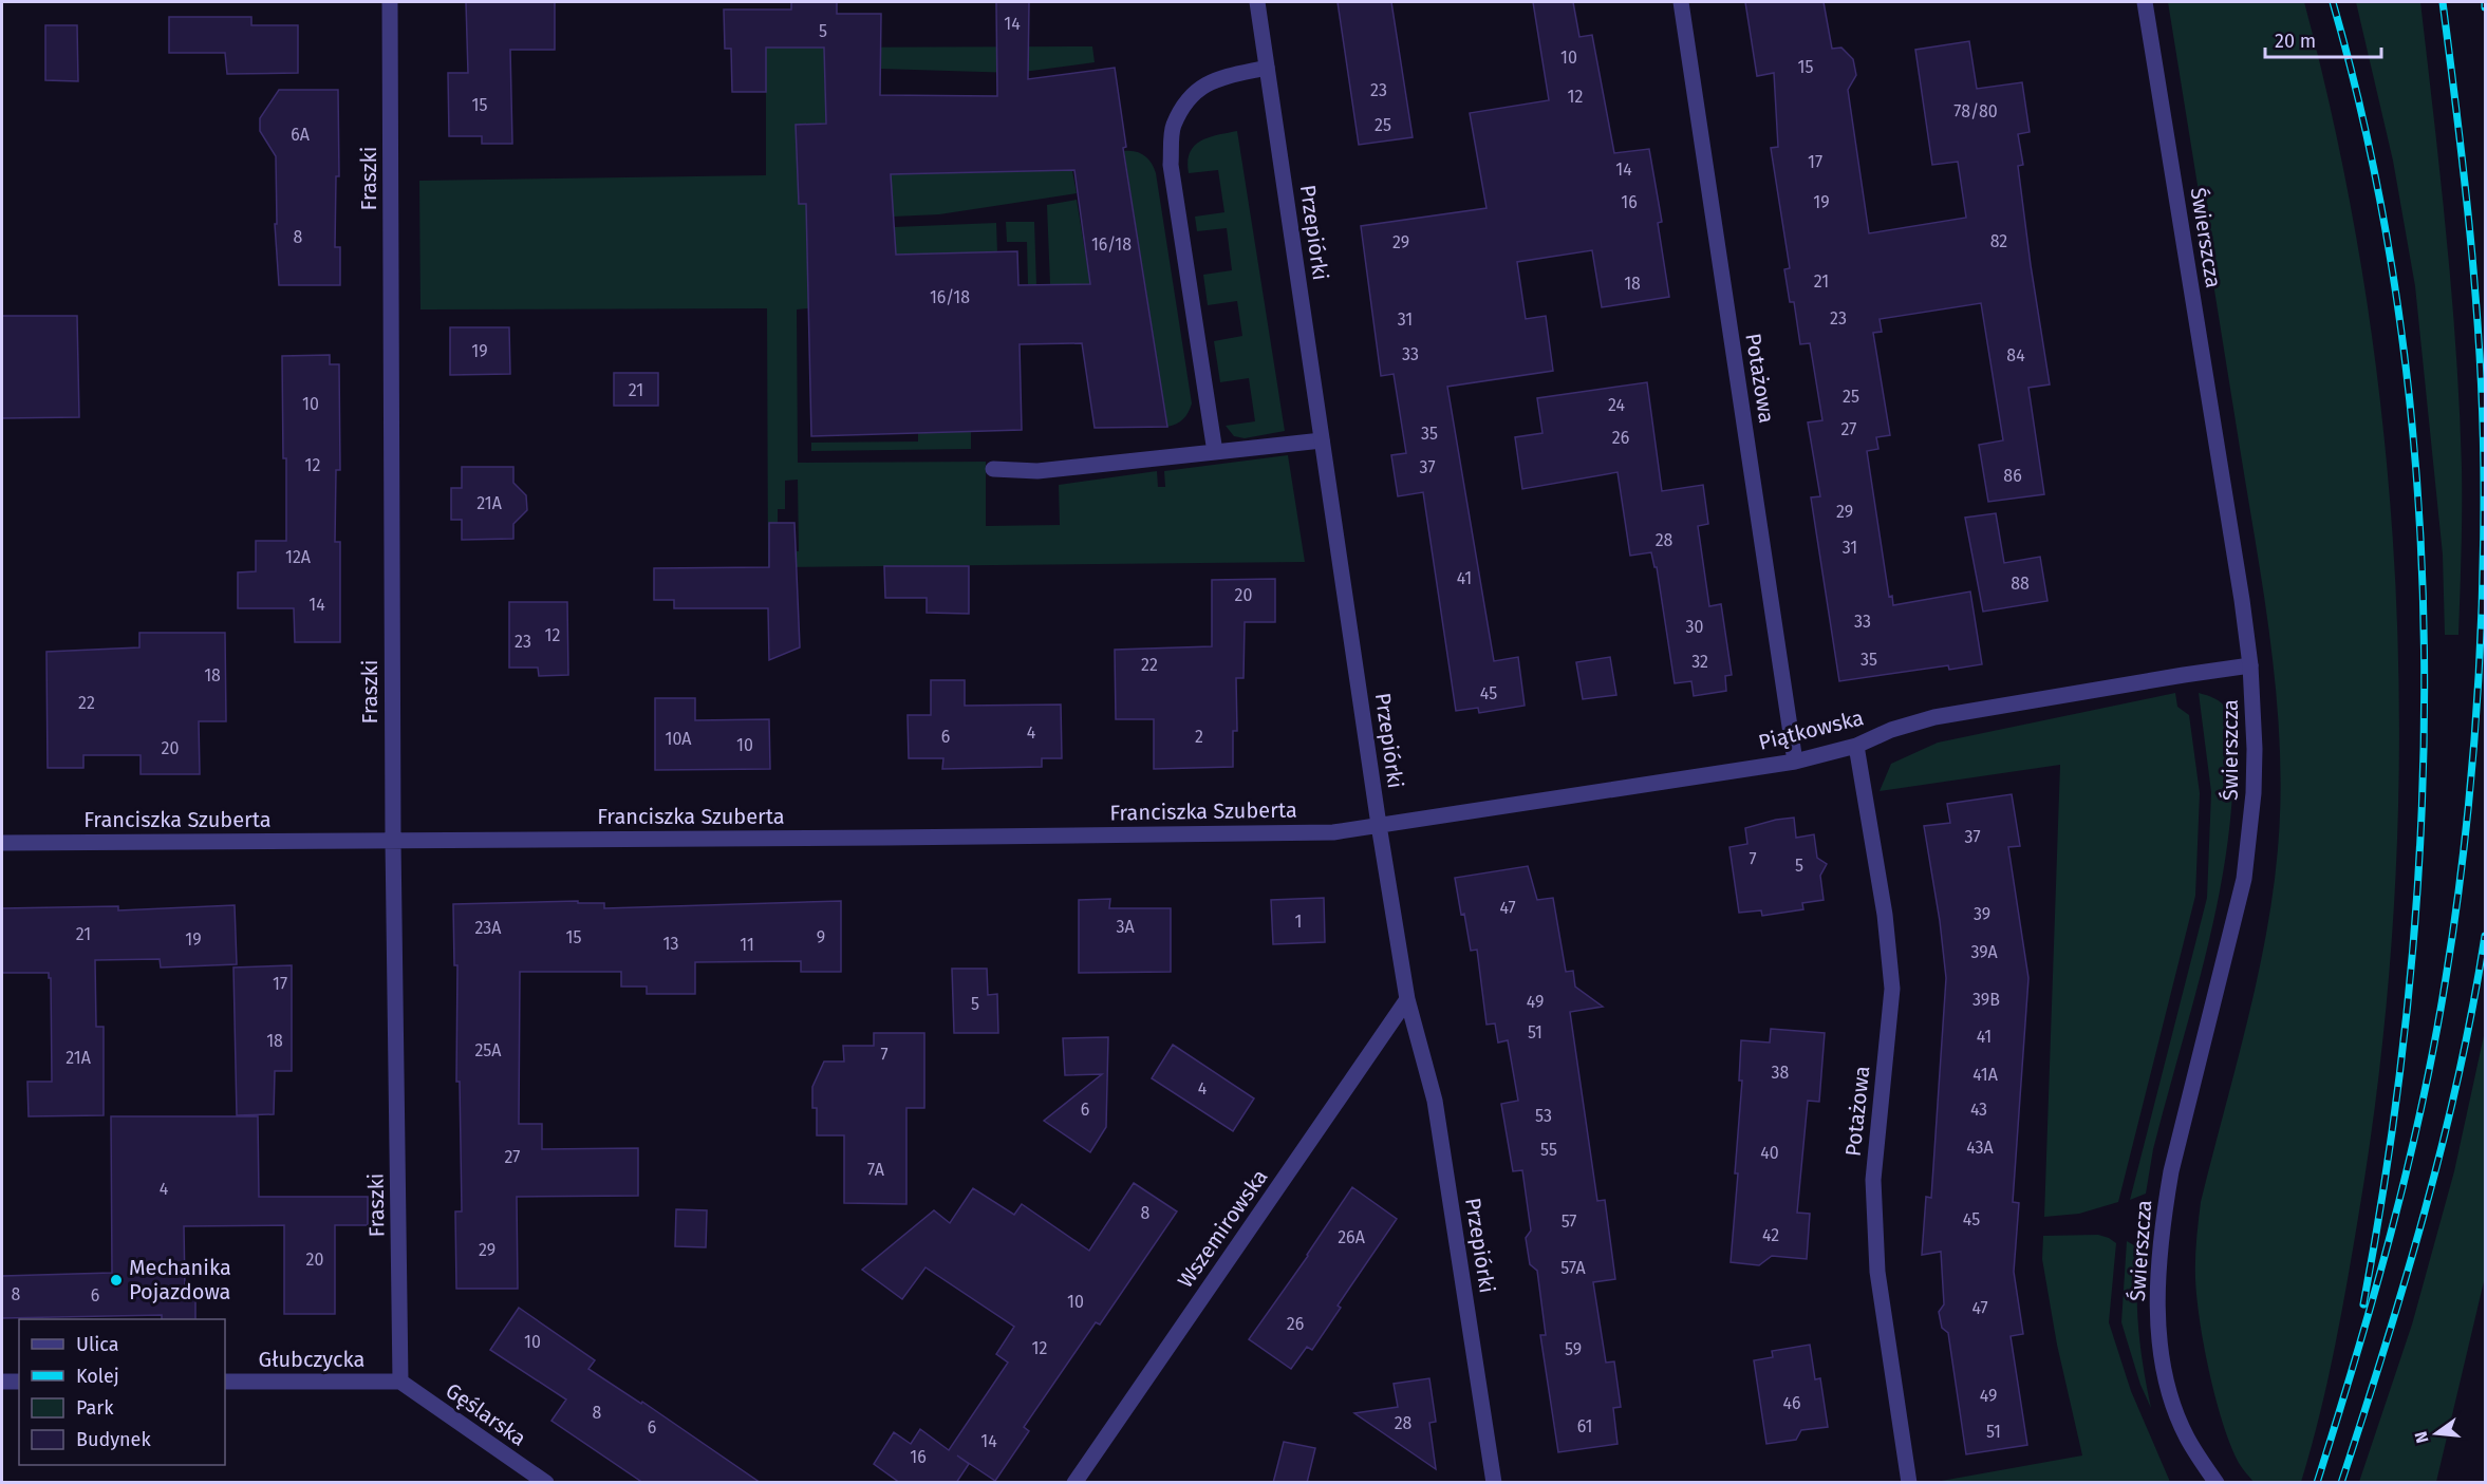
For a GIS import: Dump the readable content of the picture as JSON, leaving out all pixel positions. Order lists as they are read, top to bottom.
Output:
{
  "streets": {
    "street": [
      "Fraszki",
      "Przepiórki",
      "Świerszcza",
      "Potażowa",
      "Piątkowska",
      "Franciszka Szuberta",
      "Wszemirowska",
      "Głubczycka",
      "Gęślarska"
    ]
  },
  "crossings": [
    ["Fraszki", "Franciszka Szuberta"],
    ["Fraszki", "Głubczycka"],
    ["Fraszki", "Gęślarska"],
    ["Przepiórki", "Piątkowska"],
    ["Przepiórki", "Franciszka Szuberta"],
    ["Przepiórki", "Wszemirowska"],
    ["Świerszcza", "Piątkowska"],
    ["Potażowa", "Piątkowska"],
    ["Piątkowska", "Franciszka Szuberta"],
    ["Głubczycka", "Gęślarska"]
  ],
  "places": ["Mechanika Pojazdowa"],
  "house_numbers": [
    "14",
    "5",
    "10",
    "15",
    "23",
    "12",
    "15",
    "78/80",
    "25",
    "6A",
    "17",
    "14",
    "16",
    "19",
    "8",
    "82",
    "29",
    "16/18",
    "21",
    "18",
    "16/18",
    "23",
    "31",
    "19",
    "33",
    "84",
    "21",
    "25",
    "10",
    "24",
    "27",
    "35",
    "26",
    "12",
    "37",
    "86",
    "21A",
    "29",
    "28",
    "31",
    "12A",
    "41",
    "88",
    "20",
    "14",
    "33",
    "30",
    "12",
    "23",
    "35",
    "32",
    "22",
    "18",
    "45",
    "22",
    "4",
    "6",
    "2",
    "10A",
    "10",
    "20",
    "37",
    "7",
    "5",
    "47",
    "39",
    "1",
    "3A",
    "23A",
    "21",
    "15",
    "9",
    "19",
    "13",
    "11",
    "39A",
    "17",
    "39B",
    "49",
    "5",
    "51",
    "41",
    "18",
    "25A",
    "7",
    "21A",
    "38",
    "41A",
    "4",
    "6",
    "43",
    "53",
    "43A",
    "55",
    "40",
    "27",
    "7A",
    "4",
    "8",
    "45",
    "57",
    "42",
    "26A",
    "29",
    "20",
    "57A",
    "8",
    "6",
    "10",
    "47",
    "26",
    "10",
    "12",
    "59",
    "49",
    "46",
    "8",
    "28",
    "61",
    "6",
    "51",
    "14",
    "16"
  ],
  "legend": [
    "Ulica",
    "Kolej",
    "Park",
    "Budynek"
  ],
  "scale_bar": "20 m",
  "north": "left"
}
